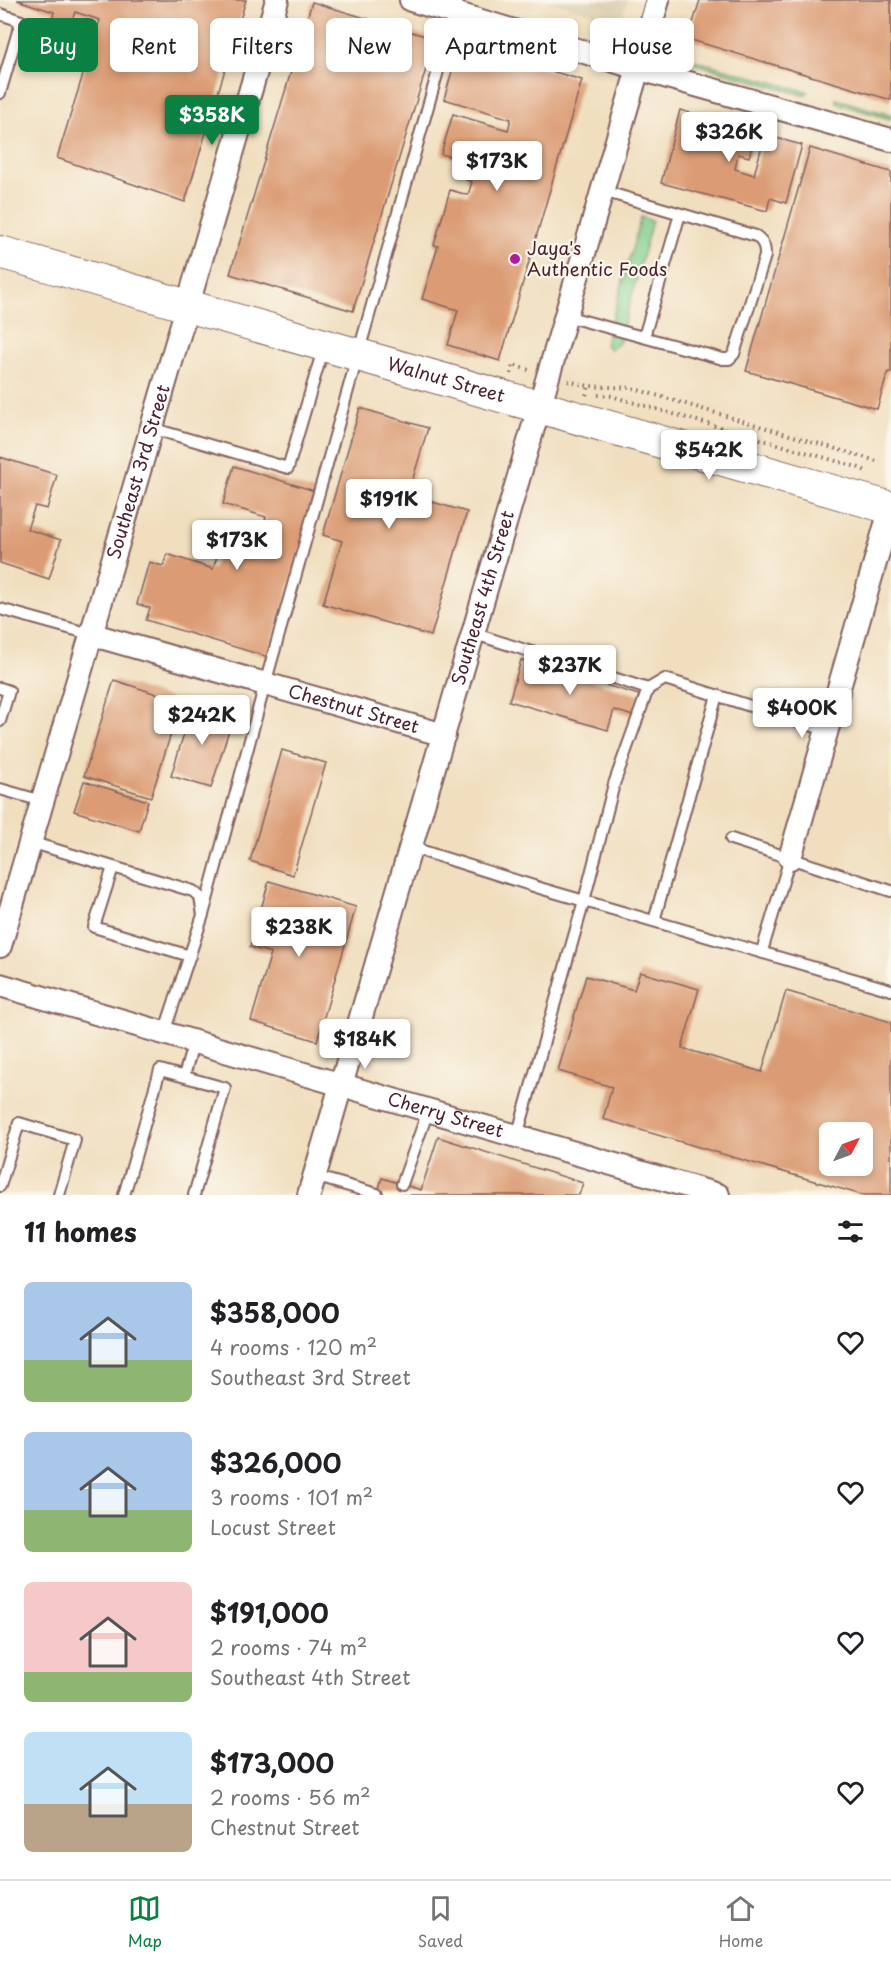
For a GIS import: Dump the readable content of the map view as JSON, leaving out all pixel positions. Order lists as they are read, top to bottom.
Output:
{
  "streets": {
    "main road": ["Walnut Street"],
    "street": [
      "Southeast 3rd Street",
      "Southeast 4th Street",
      "Chestnut Street",
      "Cherry Street"
    ]
  },
  "crossings": [
    ["Walnut Street", "Southeast 3rd Street"],
    ["Walnut Street", "Southeast 4th Street"],
    ["Southeast 3rd Street", "Chestnut Street"],
    ["Southeast 4th Street", "Chestnut Street"],
    ["Southeast 4th Street", "Cherry Street"]
  ],
  "places": ["Jaya's Authentic Foods"],
  "north": "top right",
  "page": {
    "chip": [
      "Buy",
      "Rent",
      "Filters",
      "New",
      "Apartment",
      "House"
    ],
    "price": [
      "$358K",
      "$326K",
      "$173K",
      "$542K",
      "$191K",
      "$173K",
      "$237K",
      "$400K",
      "$242K",
      "$238K",
      "$184K"
    ],
    "heading": "11 homes",
    "list": [
      {
        "name": "$358,000",
        "note": "4 rooms · 120 m² · Southeast 3rd Street"
      },
      {
        "name": "$326,000",
        "note": "3 rooms · 101 m² · Locust Street"
      },
      {
        "name": "$191,000",
        "note": "2 rooms · 74 m² · Southeast 4th Street"
      },
      {
        "name": "$173,000",
        "note": "2 rooms · 56 m² · Chestnut Street"
      }
    ],
    "tabs": ["Map", "Saved", "Home"]
  }
}
